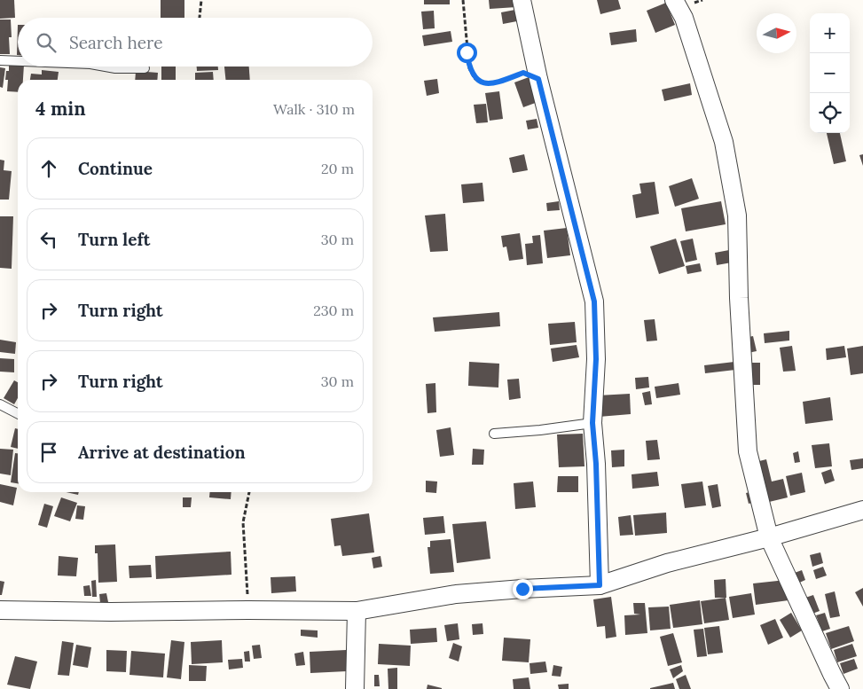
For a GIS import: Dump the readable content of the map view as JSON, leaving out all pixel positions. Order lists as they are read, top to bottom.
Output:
{
  "north": "right",
  "page": {
    "map_buttons": ["+", "−"],
    "search": "Search here",
    "heading": ["4 min", "Walk · 310 m"],
    "list": [
      ["Continue", "20 m"],
      ["Turn left", "30 m"],
      ["Turn right", "230 m"],
      ["Turn right", "30 m"],
      "Arrive at destination"
    ]
  }
}
